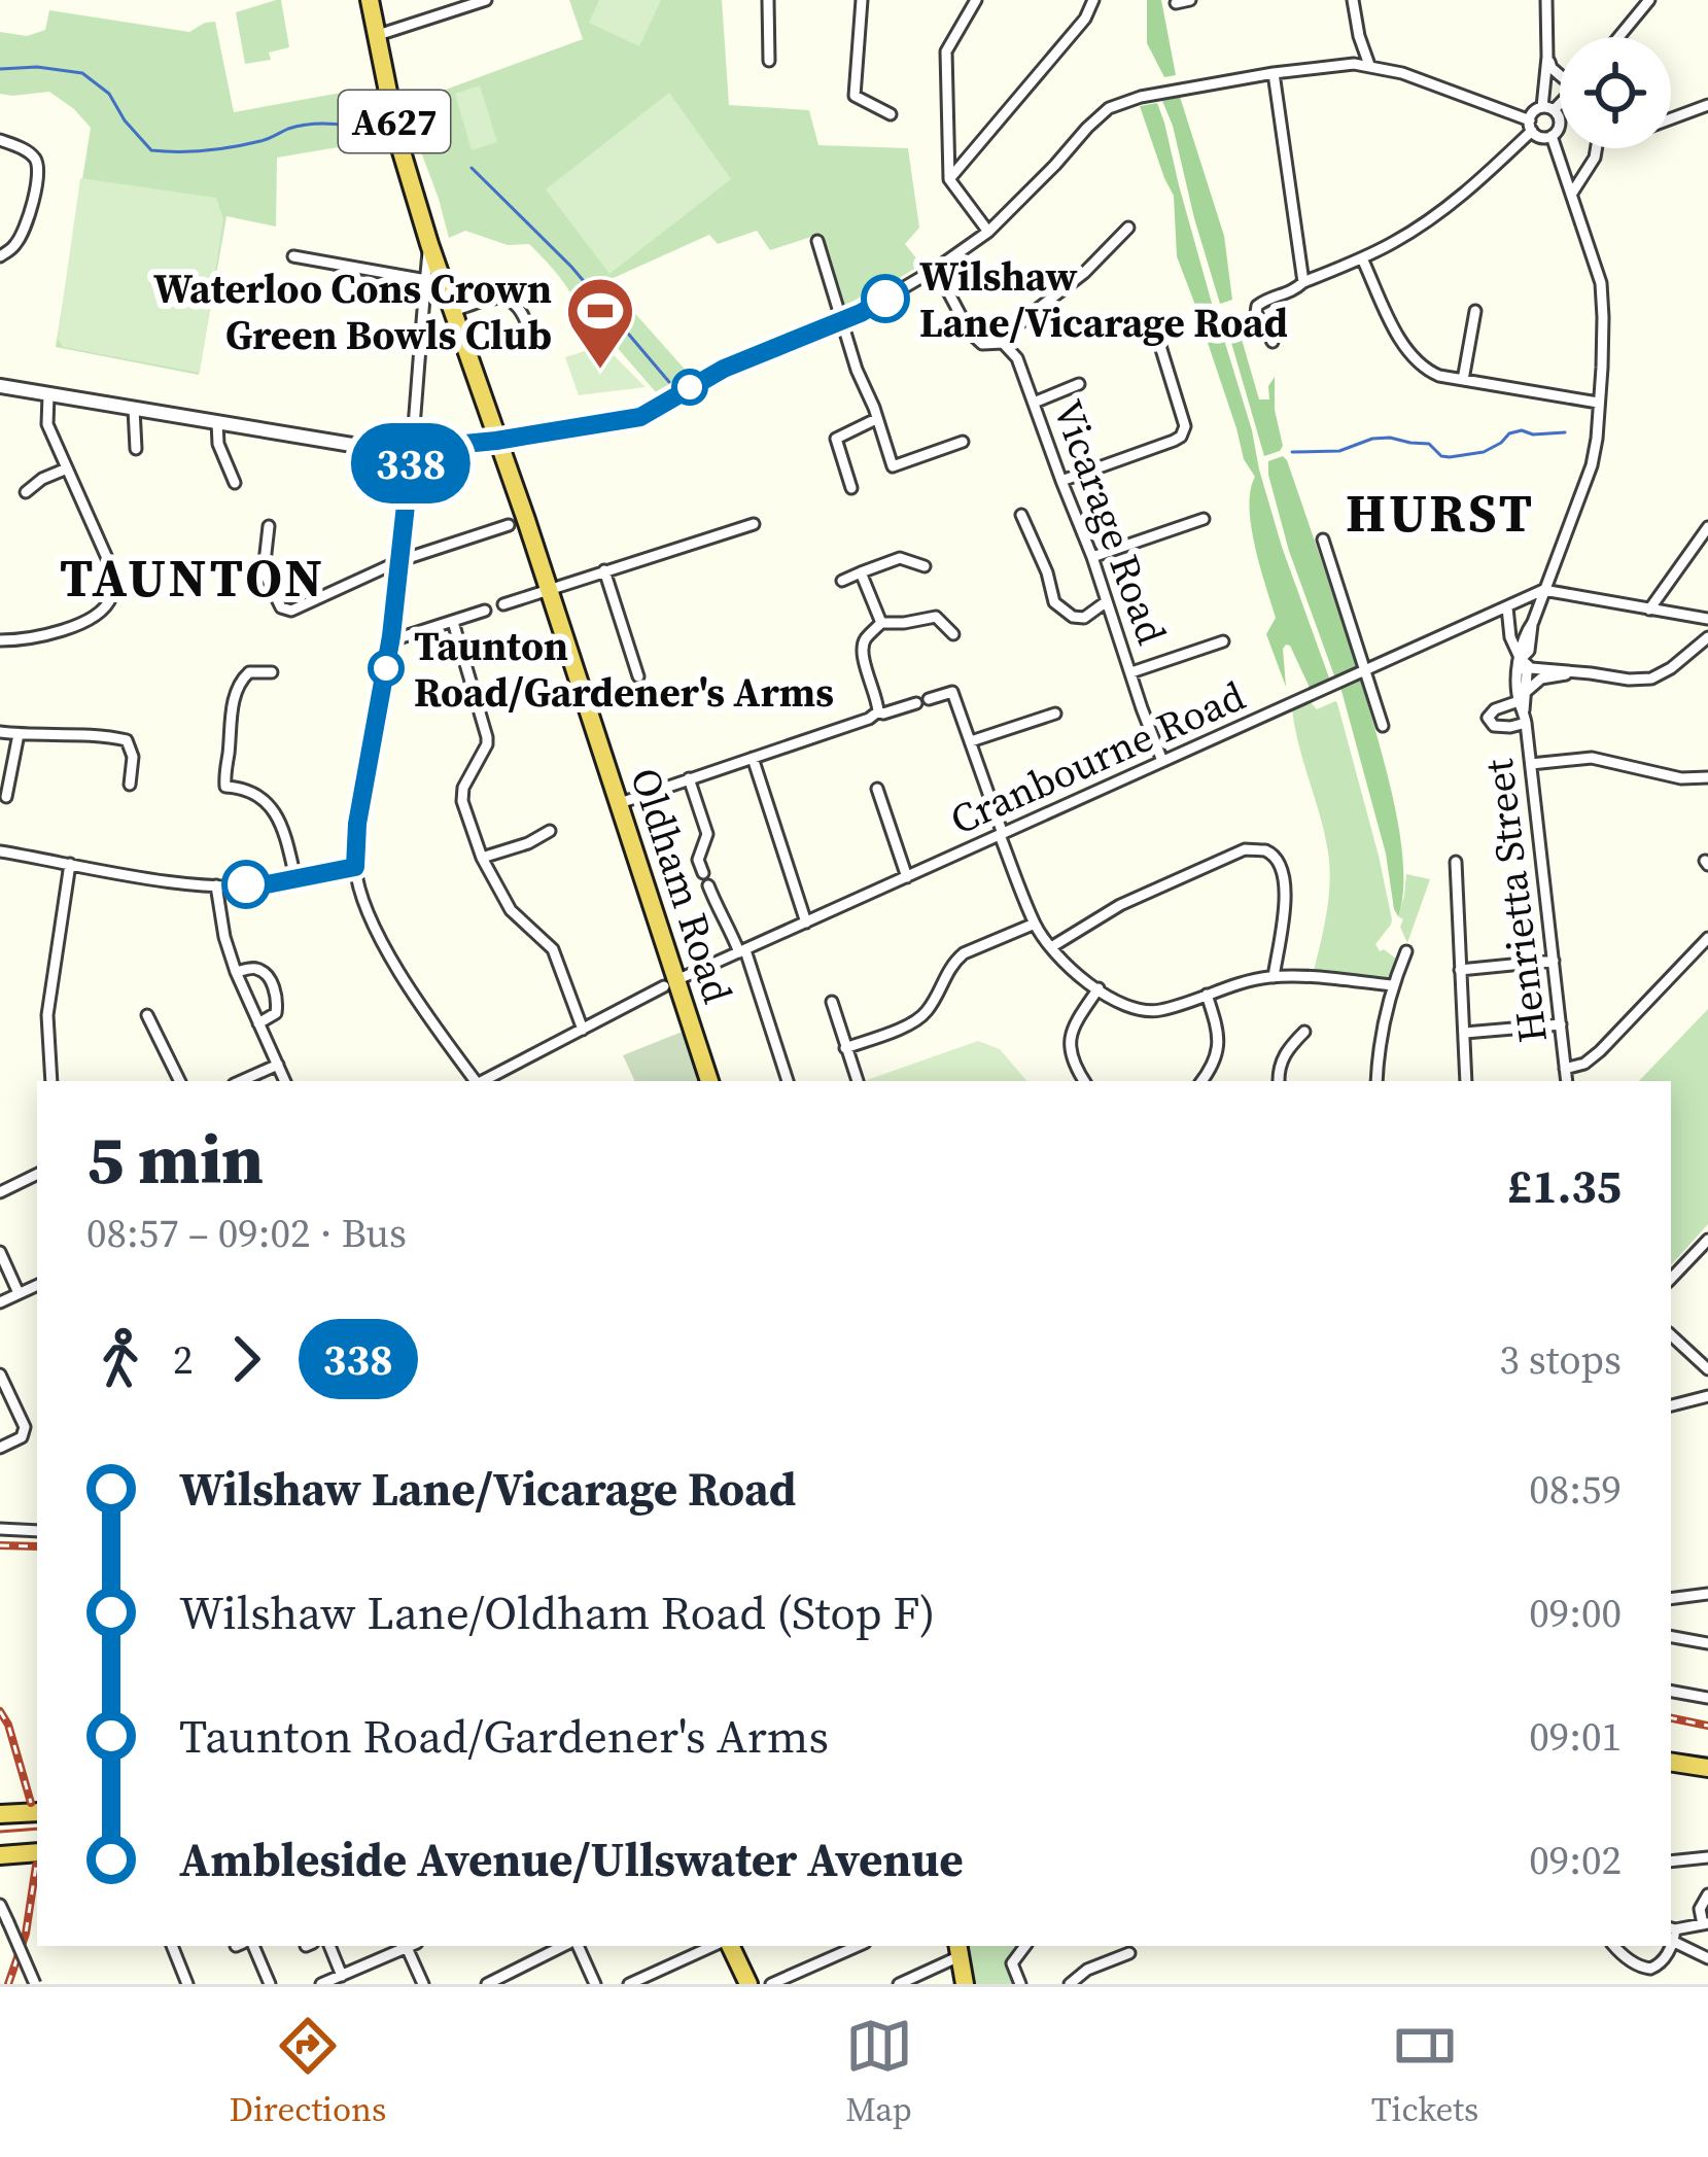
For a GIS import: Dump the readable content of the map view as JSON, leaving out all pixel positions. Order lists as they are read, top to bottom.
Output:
{
  "streets": {
    "highway": ["A627", "Oldham Road"],
    "street": ["Vicarage Road", "Cranbourne Road", "Henrietta Street"]
  },
  "crossings": [
    ["Vicarage Road", "Cranbourne Road"],
    ["Cranbourne Road", "Oldham Road"]
  ],
  "districts": ["HURST", "TAUNTON"],
  "places": {
    "other": ["Wilshaw Lane/Vicarage Road", "Taunton Road/Gardener's Arms"],
    "sports": ["Waterloo Cons Crown Green Bowls Club"]
  },
  "lines": ["bus line 338"],
  "page": {
    "on_map": "338",
    "heading": ["5 min", "08:57 – 09:02 · Bus", "£1.35"],
    "legs": ["2", "338", "3 stops"],
    "list": [
      {
        "name": "Wilshaw Lane/Vicarage Road",
        "value": "08:59"
      },
      {
        "name": "Wilshaw Lane/Oldham Road (Stop F)",
        "value": "09:00"
      },
      {
        "name": "Taunton Road/Gardener's Arms",
        "value": "09:01"
      },
      {
        "name": "Ambleside Avenue/Ullswater Avenue",
        "value": "09:02"
      }
    ],
    "tabs": ["Directions", "Map", "Tickets"]
  }
}
